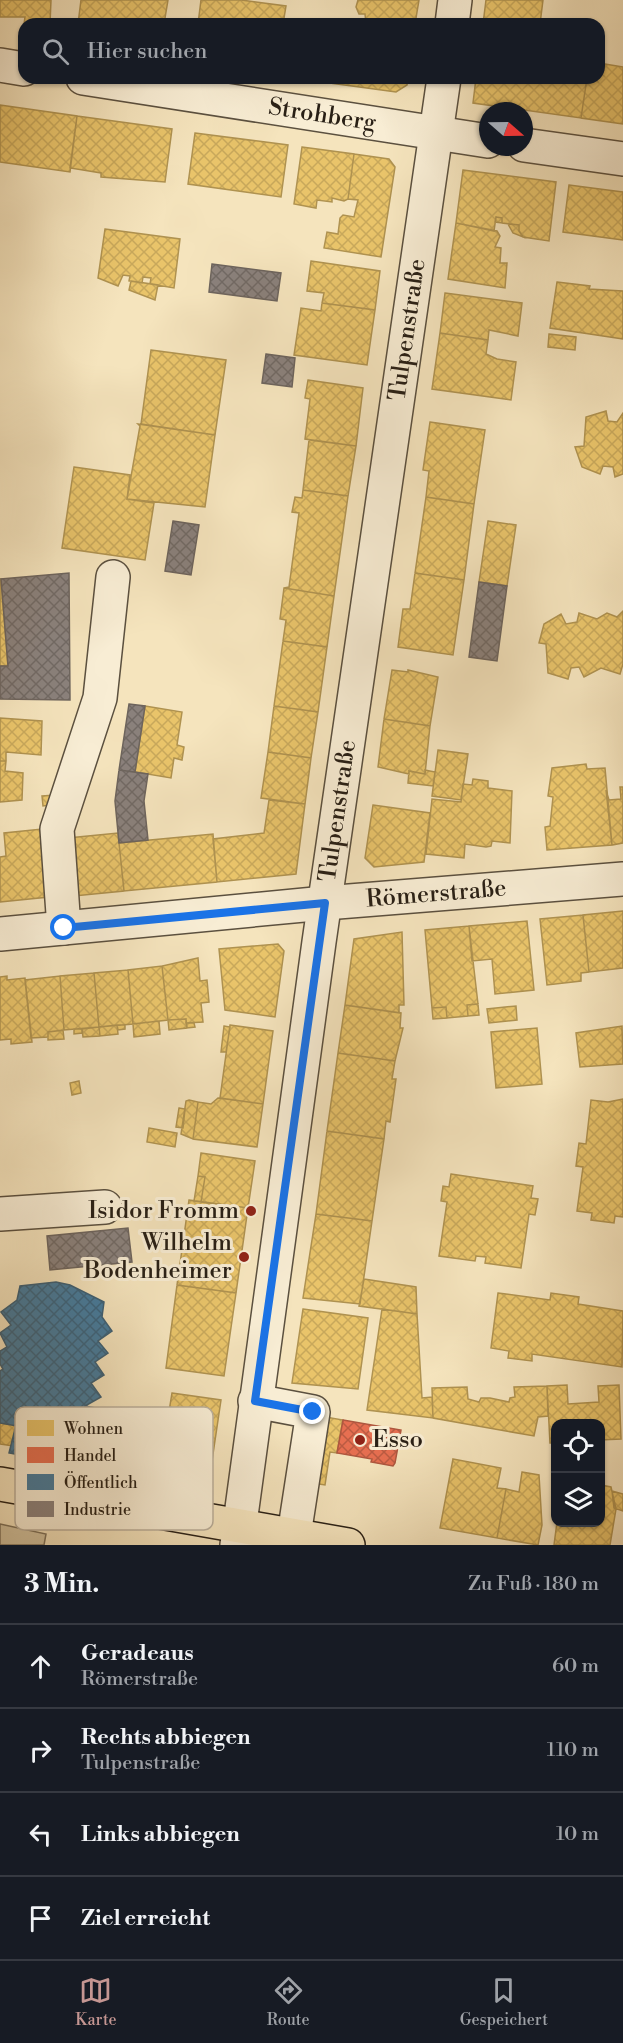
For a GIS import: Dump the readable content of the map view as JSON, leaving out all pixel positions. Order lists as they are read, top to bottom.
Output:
{
  "streets": {
    "street": ["Strohberg", "Tulpenstraße", "Römerstraße"]
  },
  "crossings": [
    ["Strohberg", "Tulpenstraße"],
    ["Tulpenstraße", "Römerstraße"]
  ],
  "places": ["Isidor Fromm", "Wilhelm Bodenheimer", "Esso"],
  "legend": [
    "Wohnen",
    "Handel",
    "Öffentlich",
    "Industrie"
  ],
  "north": "right",
  "page": {
    "search": "Hier suchen",
    "heading": ["3 Min.", "Zu Fuß · 180 m"],
    "list": [
      ["Geradeaus", "Römerstraße", "60 m"],
      ["Rechts abbiegen", "Tulpenstraße", "110 m"],
      ["Links abbiegen", "10 m"],
      "Ziel erreicht"
    ],
    "nav": ["Karte", "Route", "Gespeichert"]
  }
}
